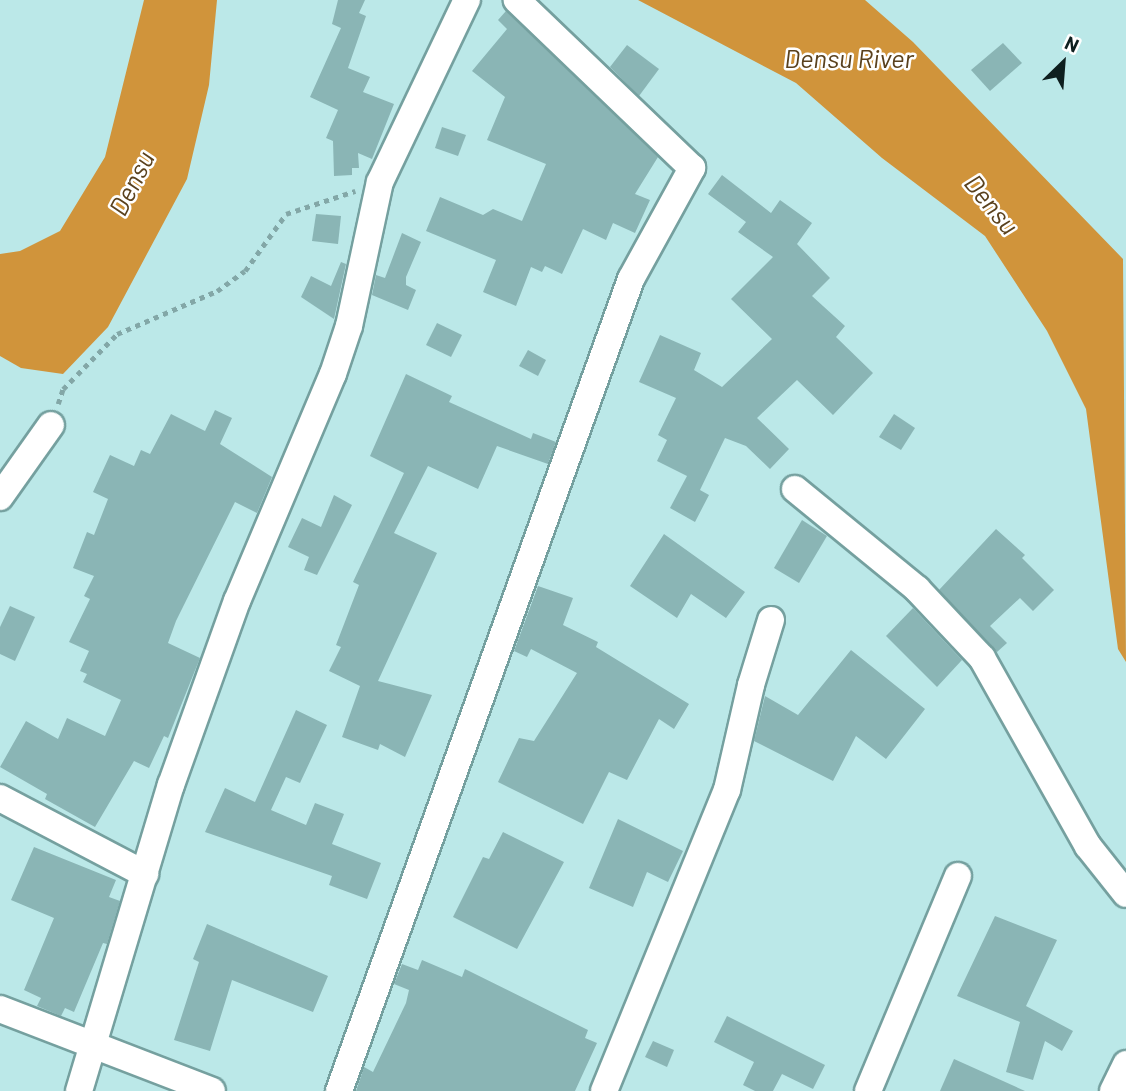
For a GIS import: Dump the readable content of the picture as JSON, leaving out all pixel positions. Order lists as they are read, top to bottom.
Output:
{
  "water": ["Densu River", "Densu"],
  "north": "top right"
}
